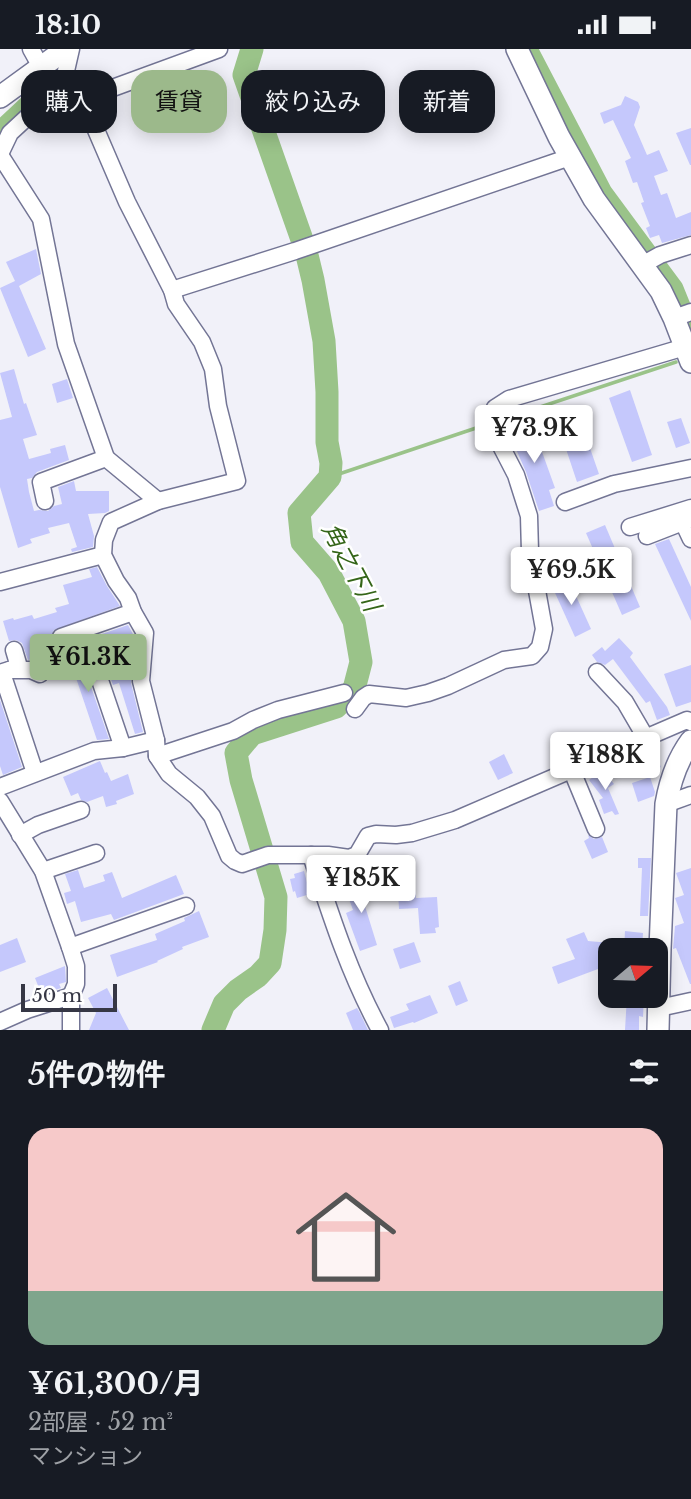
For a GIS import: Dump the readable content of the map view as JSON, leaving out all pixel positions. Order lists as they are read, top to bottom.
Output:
{
  "water": ["角之下川"],
  "scale_bar": "50 m",
  "north": "right",
  "page": {
    "status": "18:10",
    "chip": [
      "購入",
      "賃貸",
      "絞り込み",
      "新着"
    ],
    "price": [
      "¥73.9K",
      "¥69.5K",
      "¥61.3K",
      "¥188K",
      "¥185K"
    ],
    "scale": "50 m",
    "heading": "5件の物件",
    "list": [
      {
        "name": "¥61,300/月",
        "note": "2部屋 · 52 m² · マンション"
      }
    ]
  }
}
